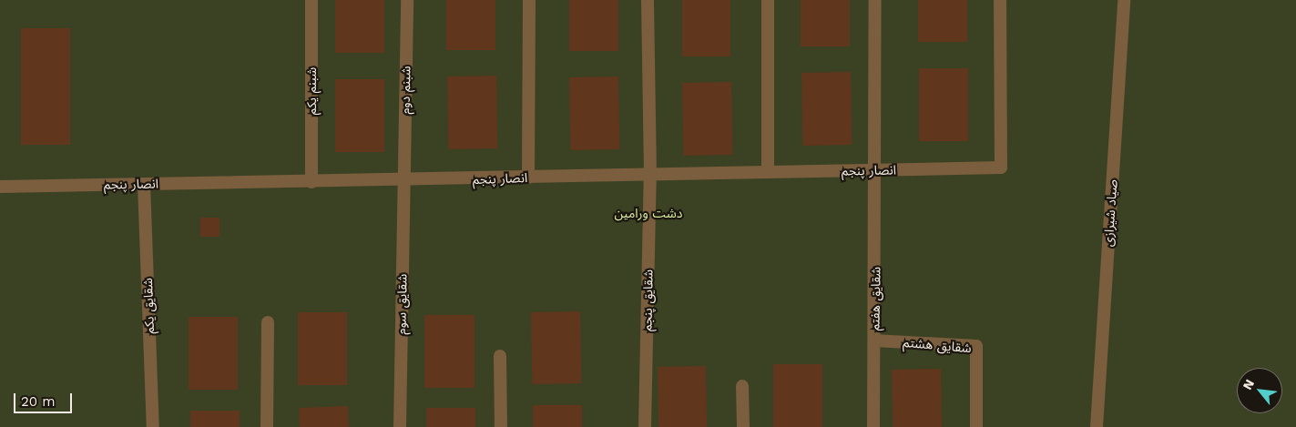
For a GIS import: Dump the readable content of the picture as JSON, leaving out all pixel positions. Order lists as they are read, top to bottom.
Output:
{
  "streets": {
    "street": [
      "شبنم دوم",
      "شبنم یکم",
      "انصار پنجم",
      "صیاد شیرازی",
      "شقایق هفتم",
      "شقایق پنجم",
      "شقایق سوم",
      "شقایق یکم",
      "شقایق هشتم"
    ]
  },
  "crossings": [
    ["شبنم دوم", "انصار پنجم"],
    ["شبنم دوم", "شقایق سوم"],
    ["شبنم یکم", "انصار پنجم"],
    ["انصار پنجم", "شقایق هفتم"],
    ["انصار پنجم", "شقایق پنجم"],
    ["انصار پنجم", "شقایق سوم"],
    ["انصار پنجم", "شقایق یکم"],
    ["شقایق هفتم", "شقایق هشتم"]
  ],
  "parks": ["دشت ورامین"],
  "scale_bar": "20 m",
  "north": "top left"
}
